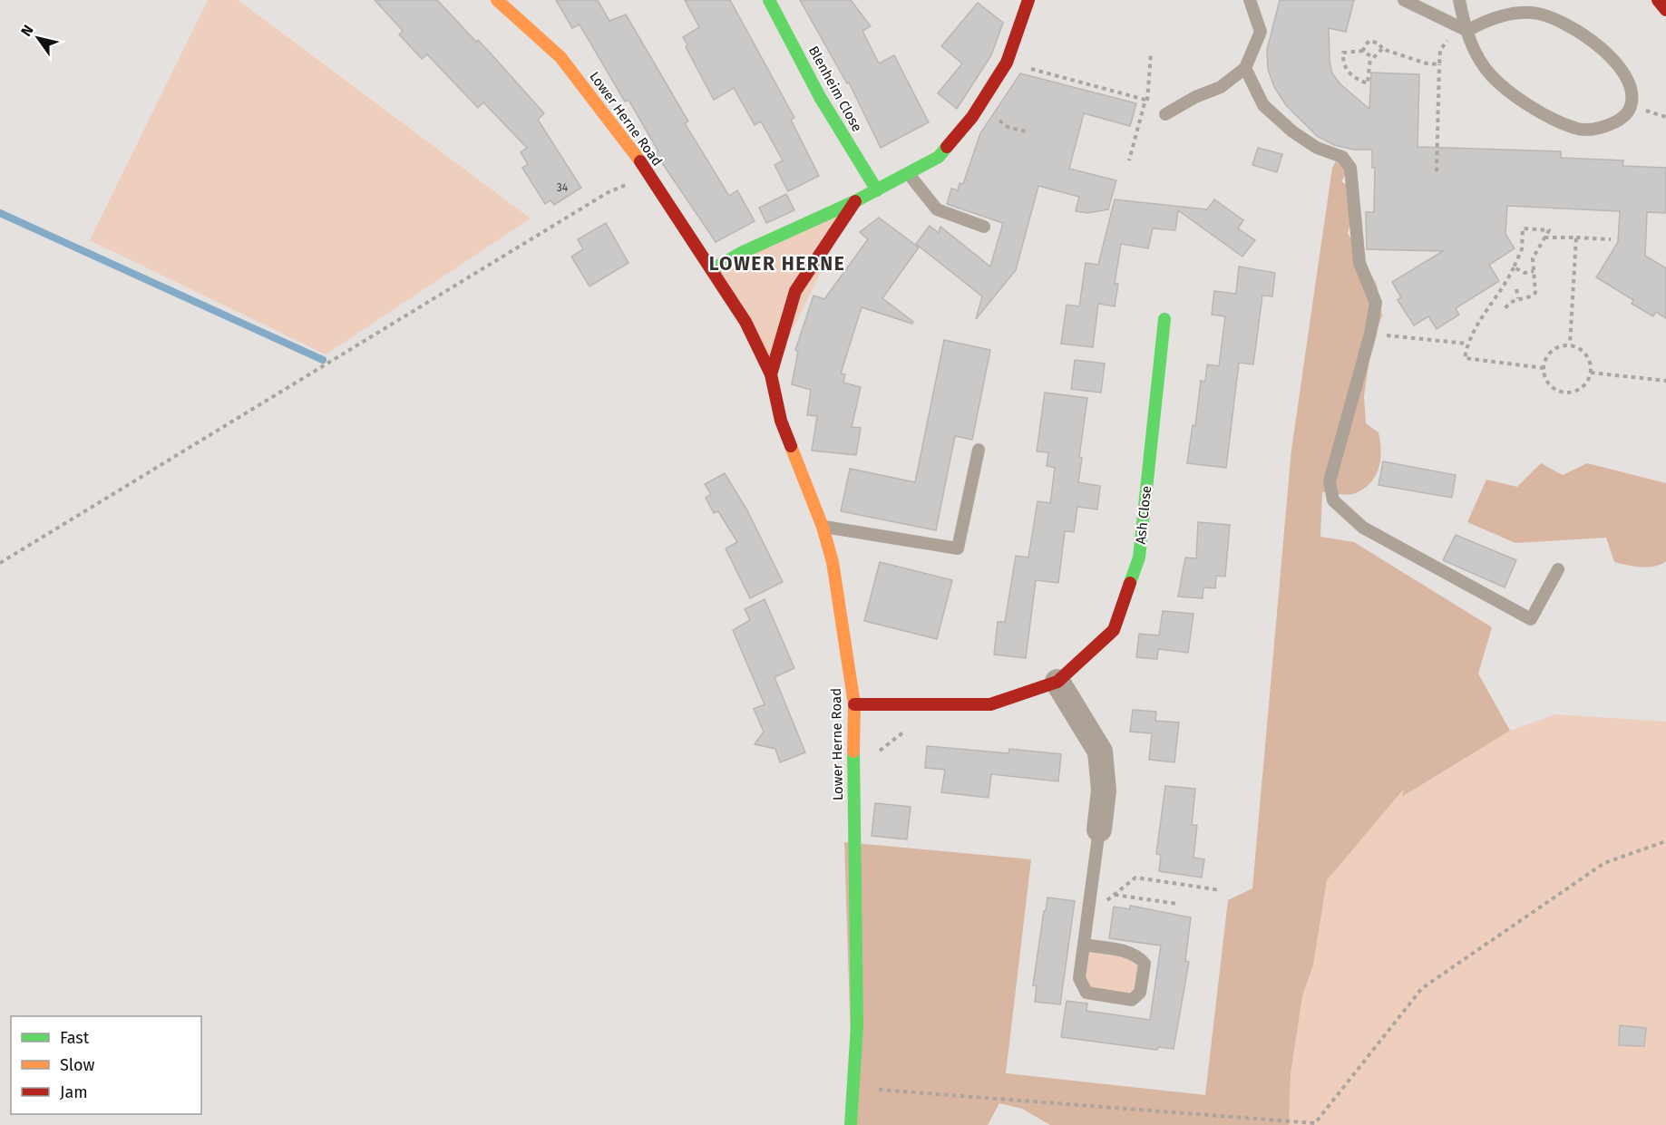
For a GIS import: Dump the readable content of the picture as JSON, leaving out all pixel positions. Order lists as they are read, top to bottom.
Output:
{
  "streets": {
    "street": ["Blenheim Close", "Lower Herne Road", "Ash Close"]
  },
  "crossings": [
    ["Blenheim Close", "Lower Herne Road"],
    ["Lower Herne Road", "Ash Close"]
  ],
  "districts": ["LOWER HERNE"],
  "house_numbers": ["34"],
  "legend": ["Fast", "Slow", "Jam"],
  "north": "top left"
}
